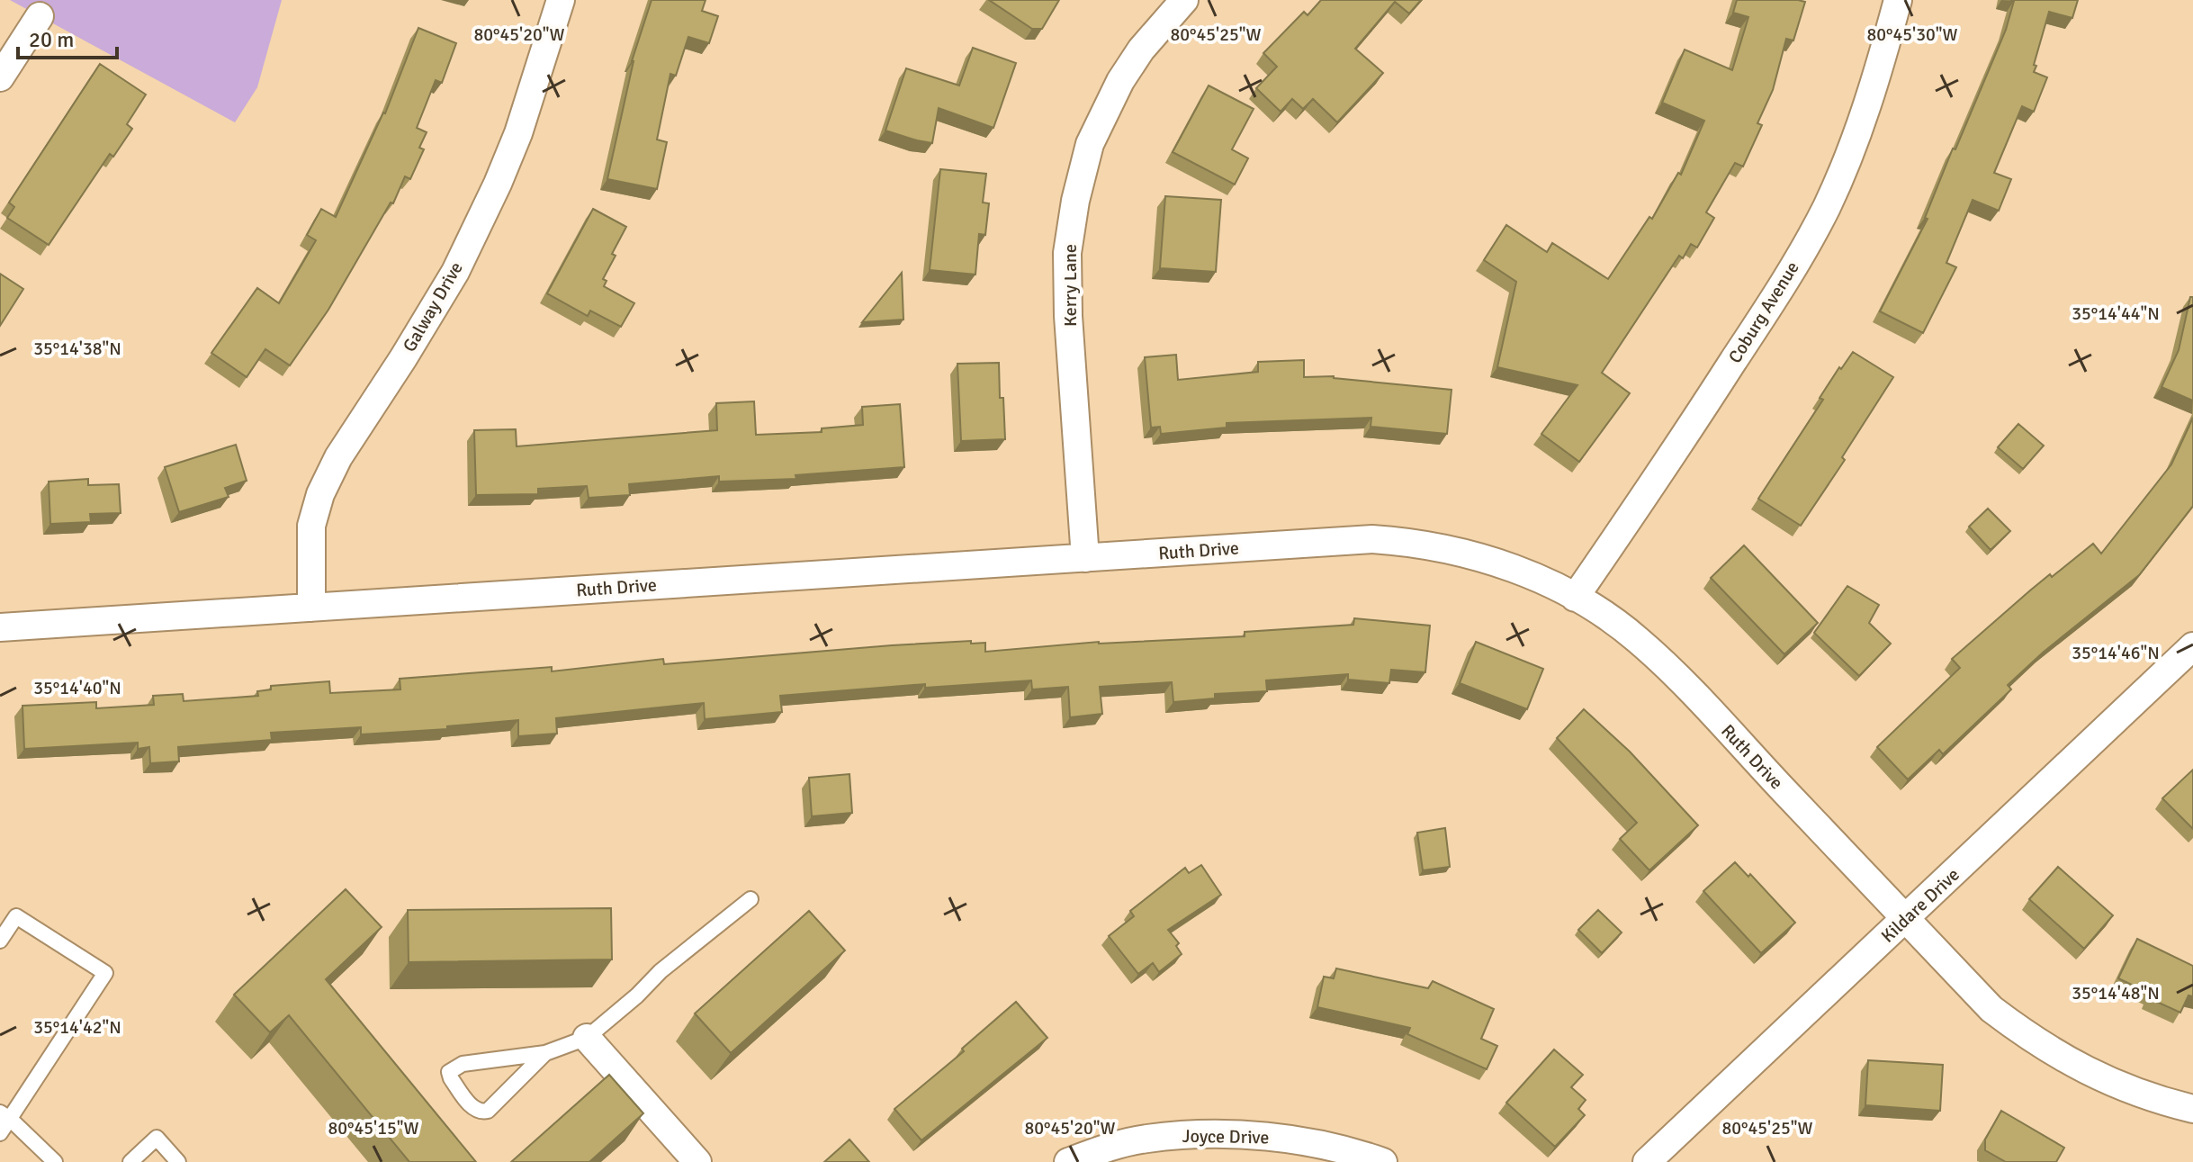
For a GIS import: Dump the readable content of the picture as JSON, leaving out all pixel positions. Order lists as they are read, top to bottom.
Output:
{
  "streets": {
    "street": [
      "Kerry Lane",
      "Galway Drive",
      "Coburg Avenue",
      "Ruth Drive",
      "Kildare Drive",
      "Joyce Drive"
    ]
  },
  "crossings": [
    ["Kerry Lane", "Ruth Drive"],
    ["Galway Drive", "Ruth Drive"],
    ["Coburg Avenue", "Ruth Drive"],
    ["Ruth Drive", "Kildare Drive"]
  ],
  "scale_bar": "20 m",
  "coordinates": [
    "80°45'20\"W",
    "80°45'25\"W",
    "80°45'30\"W",
    "35°14'44\"N",
    "35°14'38\"N",
    "35°14'46\"N",
    "35°14'40\"N",
    "35°14'48\"N",
    "35°14'42\"N",
    "80°45'15\"W"
  ]
}
